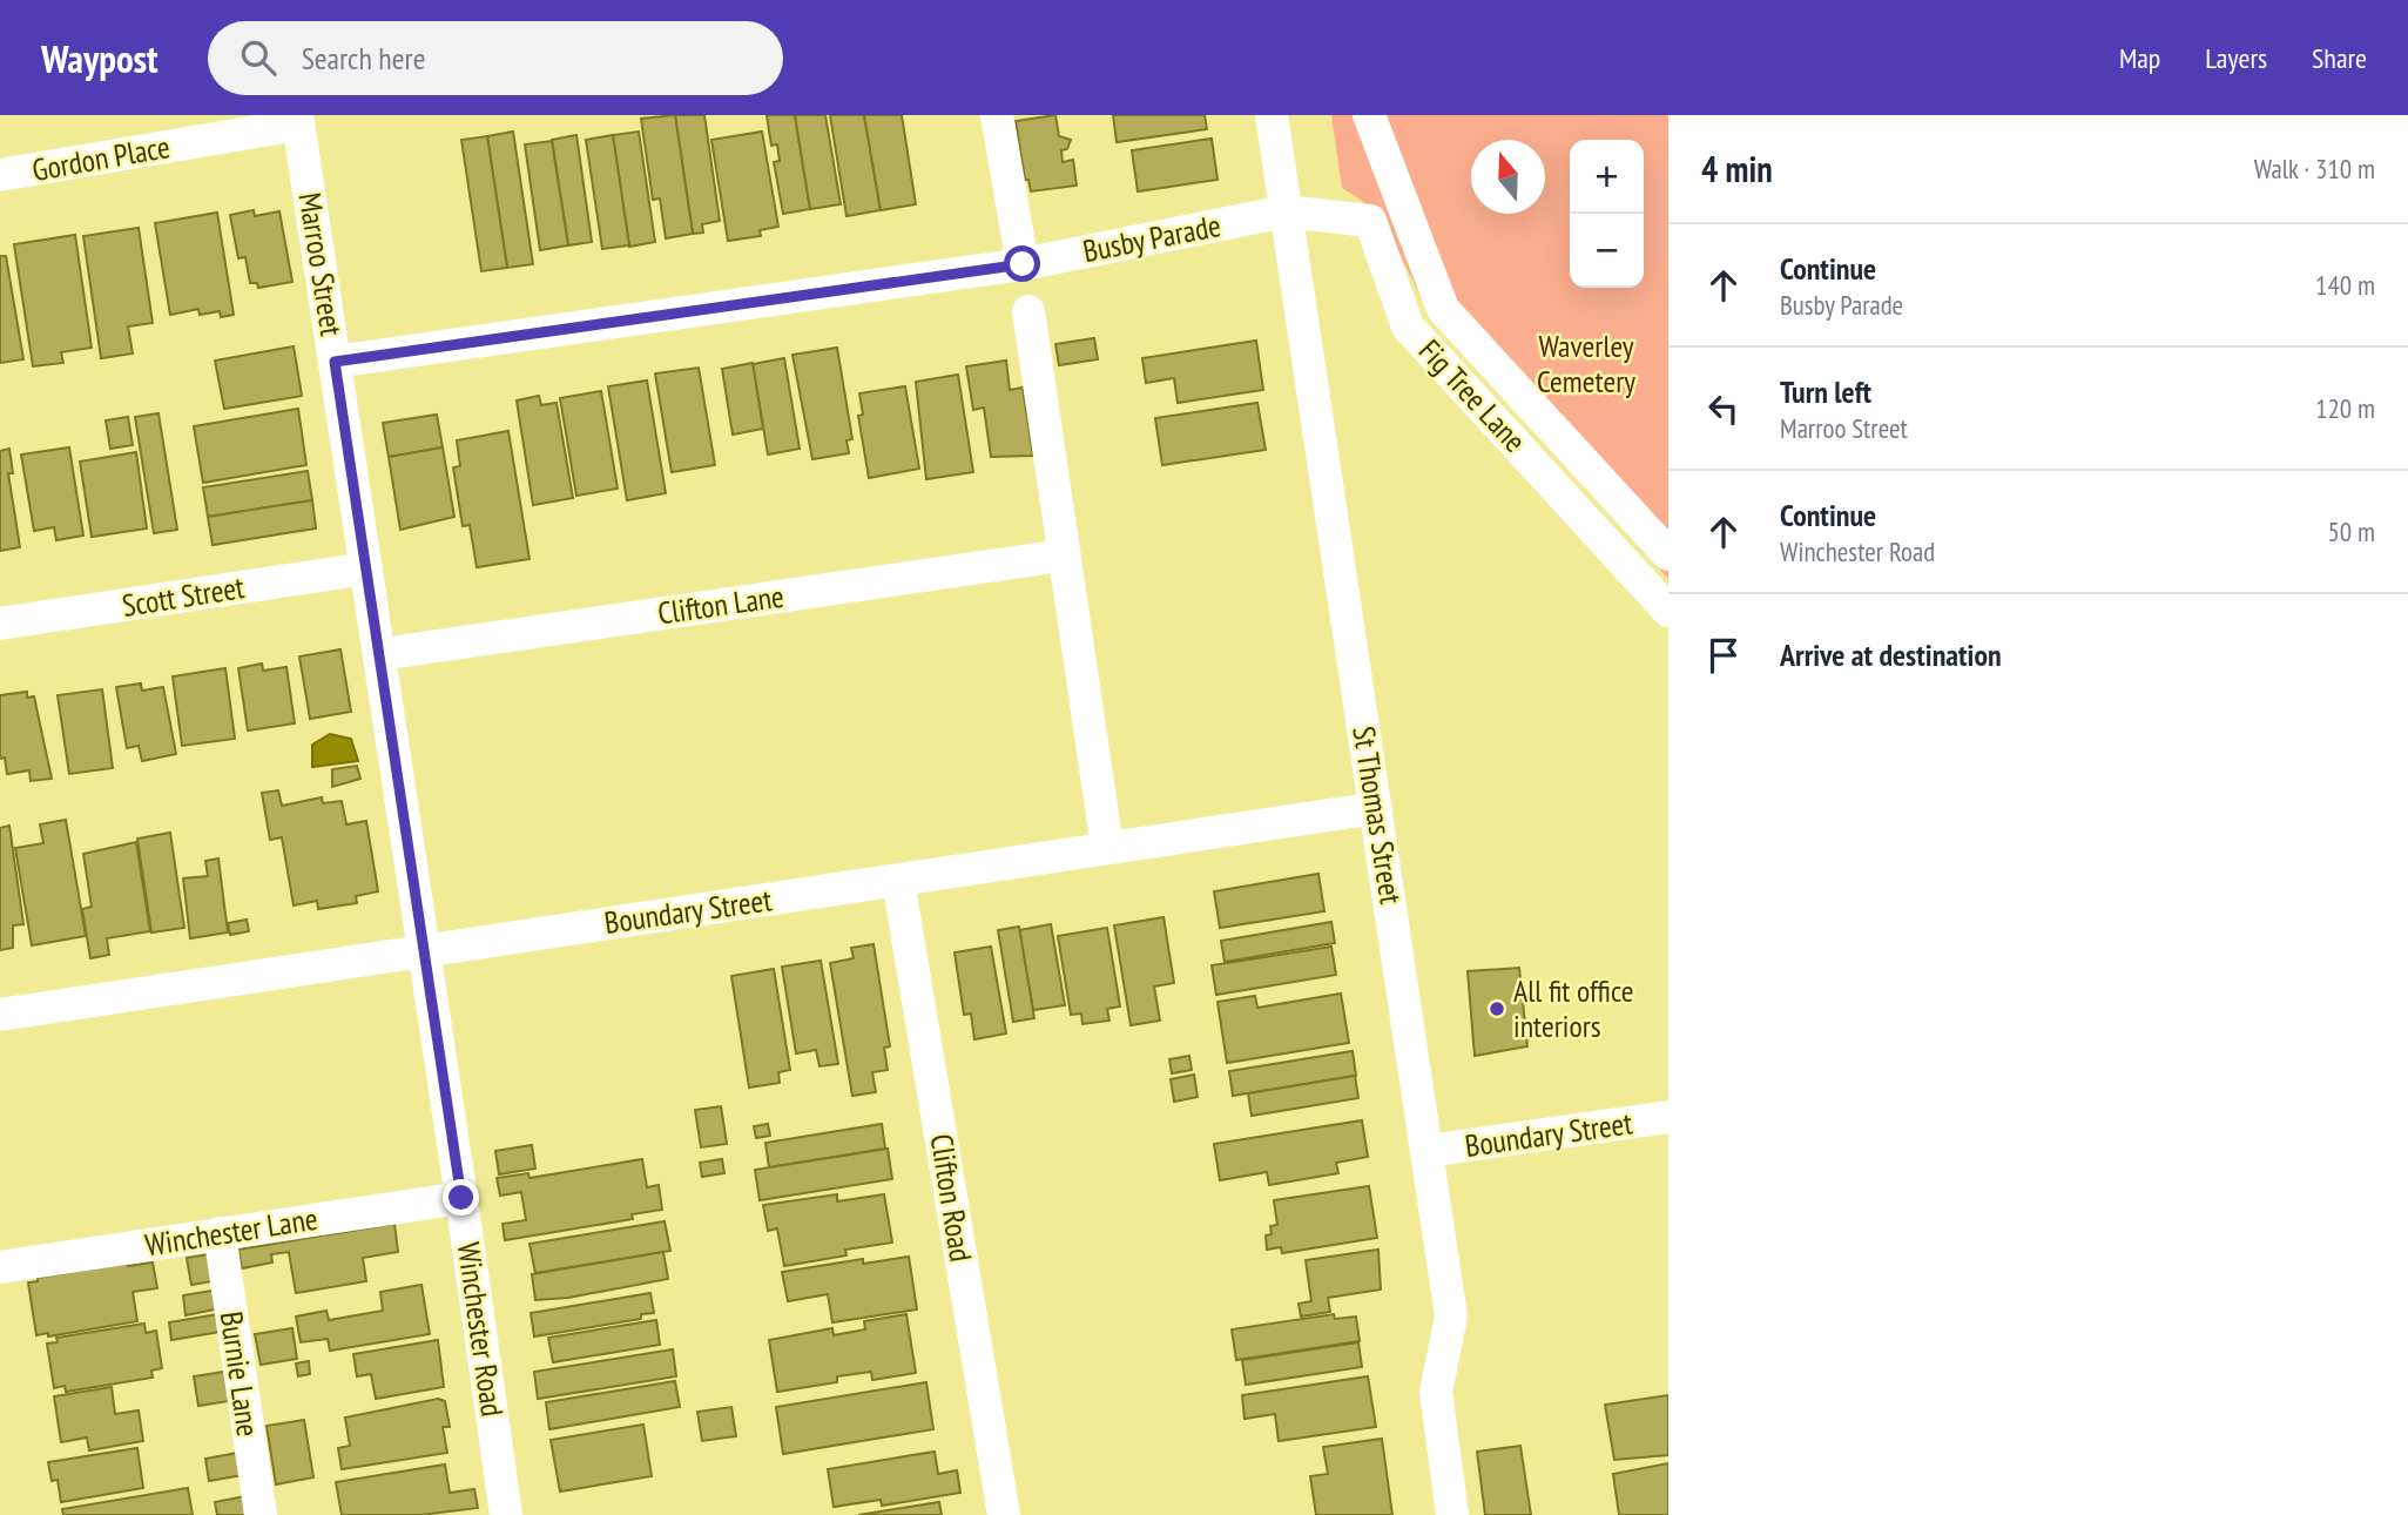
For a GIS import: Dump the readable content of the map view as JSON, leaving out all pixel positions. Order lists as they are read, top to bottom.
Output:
{
  "streets": {
    "street": [
      "Gordon Place",
      "Busby Parade",
      "Marroo Street",
      "Fig Tree Lane",
      "Scott Street",
      "Clifton Lane",
      "St Thomas Street",
      "Boundary Street",
      "Clifton Road",
      "Winchester Lane",
      "Winchester Road",
      "Burnie Lane"
    ]
  },
  "crossings": [
    ["Gordon Place", "Marroo Street"],
    ["Busby Parade", "Marroo Street"],
    ["Busby Parade", "Fig Tree Lane"],
    ["Busby Parade", "St Thomas Street"],
    ["Marroo Street", "Scott Street"],
    ["Marroo Street", "Clifton Lane"],
    ["Marroo Street", "Boundary Street"],
    ["Marroo Street", "Winchester Road"],
    ["Fig Tree Lane", "St Thomas Street"],
    ["St Thomas Street", "Boundary Street"],
    ["Boundary Street", "Clifton Road"],
    ["Boundary Street", "Winchester Road"],
    ["Winchester Lane", "Winchester Road"],
    ["Winchester Lane", "Burnie Lane"]
  ],
  "parks": ["Waverley Cemetery"],
  "places": ["All fit office interiors"],
  "north": "top",
  "page": {
    "header": "Waypost",
    "search": "Search here",
    "nav": ["Map", "Layers", "Share"],
    "heading": ["4 min", "Walk · 310 m"],
    "map_buttons": ["+", "−"],
    "list": [
      ["Continue", "Busby Parade", "140 m"],
      ["Turn left", "Marroo Street", "120 m"],
      ["Continue", "Winchester Road", "50 m"],
      "Arrive at destination"
    ]
  }
}
